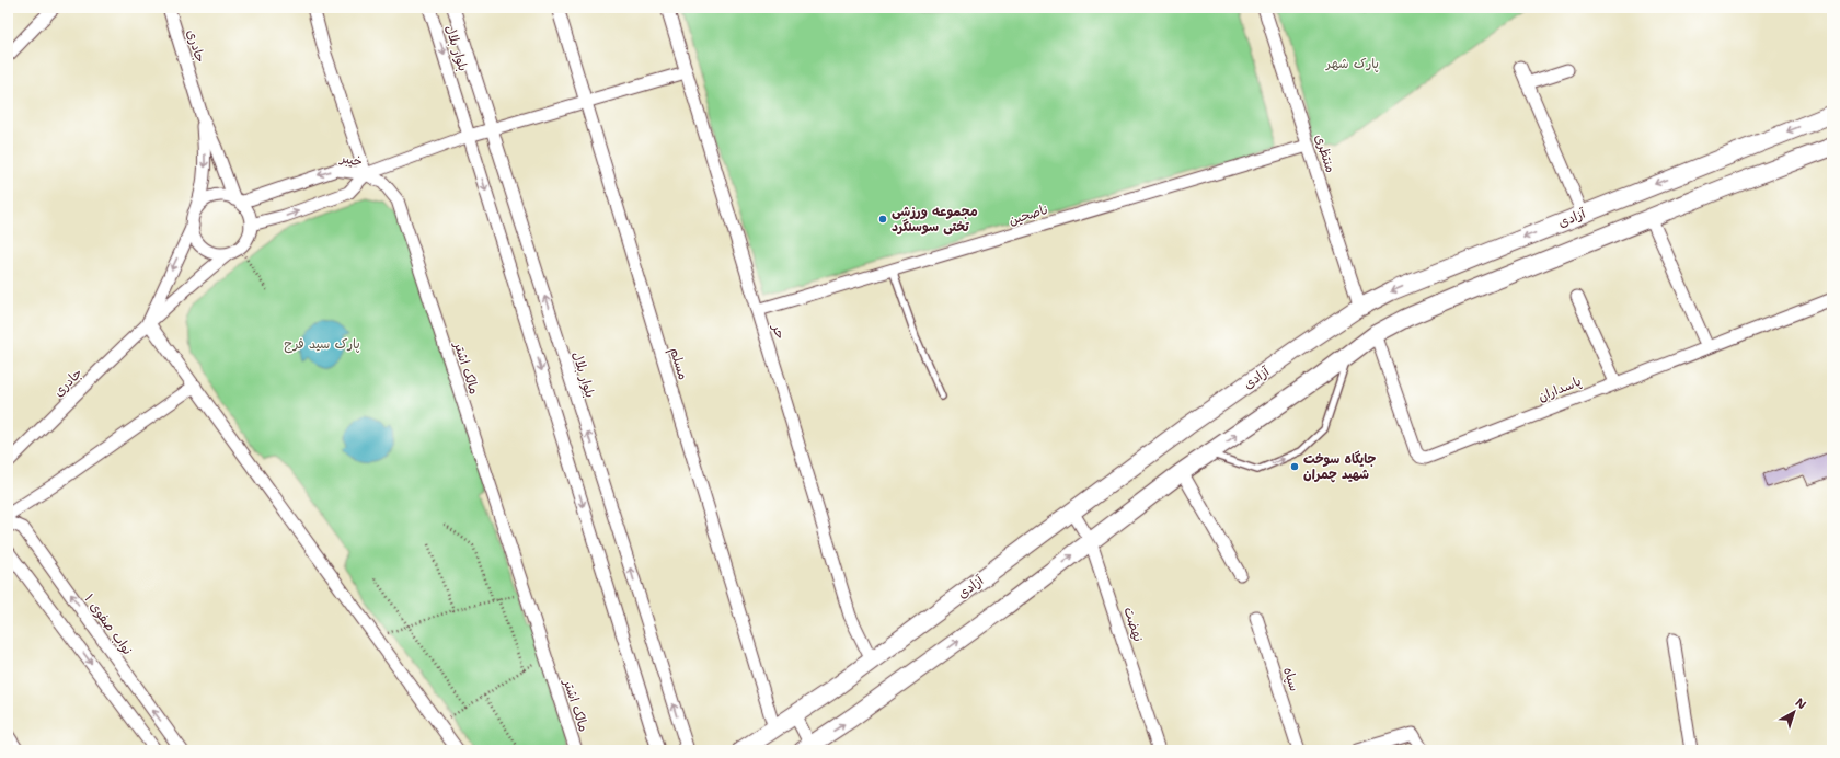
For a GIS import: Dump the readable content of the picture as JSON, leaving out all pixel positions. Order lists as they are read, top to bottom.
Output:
{
  "streets": {
    "main road": ["آزادی"],
    "street": [
      "جادری",
      "بلوار بلال",
      "منتظری",
      "خیبر",
      "ناصحین",
      "حر",
      "مسلم",
      "مالک اشتر",
      "پاسداران",
      "نواب صفوی ۱",
      "نهضت",
      "سپاه"
    ]
  },
  "crossings": [
    ["جادری", "خیبر"],
    ["منتظری", "ناصحین"],
    ["منتظری", "آزادی"],
    ["خیبر", "مالک اشتر"],
    ["ناصحین", "حر"],
    ["آزادی", "حر"],
    ["آزادی", "مسلم"],
    ["آزادی", "نهضت"]
  ],
  "parks": ["پارک شهر", "پارک سید فرج"],
  "places": ["مجموعه ورزشی تختی سوسنگرد", "جایگاه سوخت شهید چمران"],
  "north": "top right"
}
